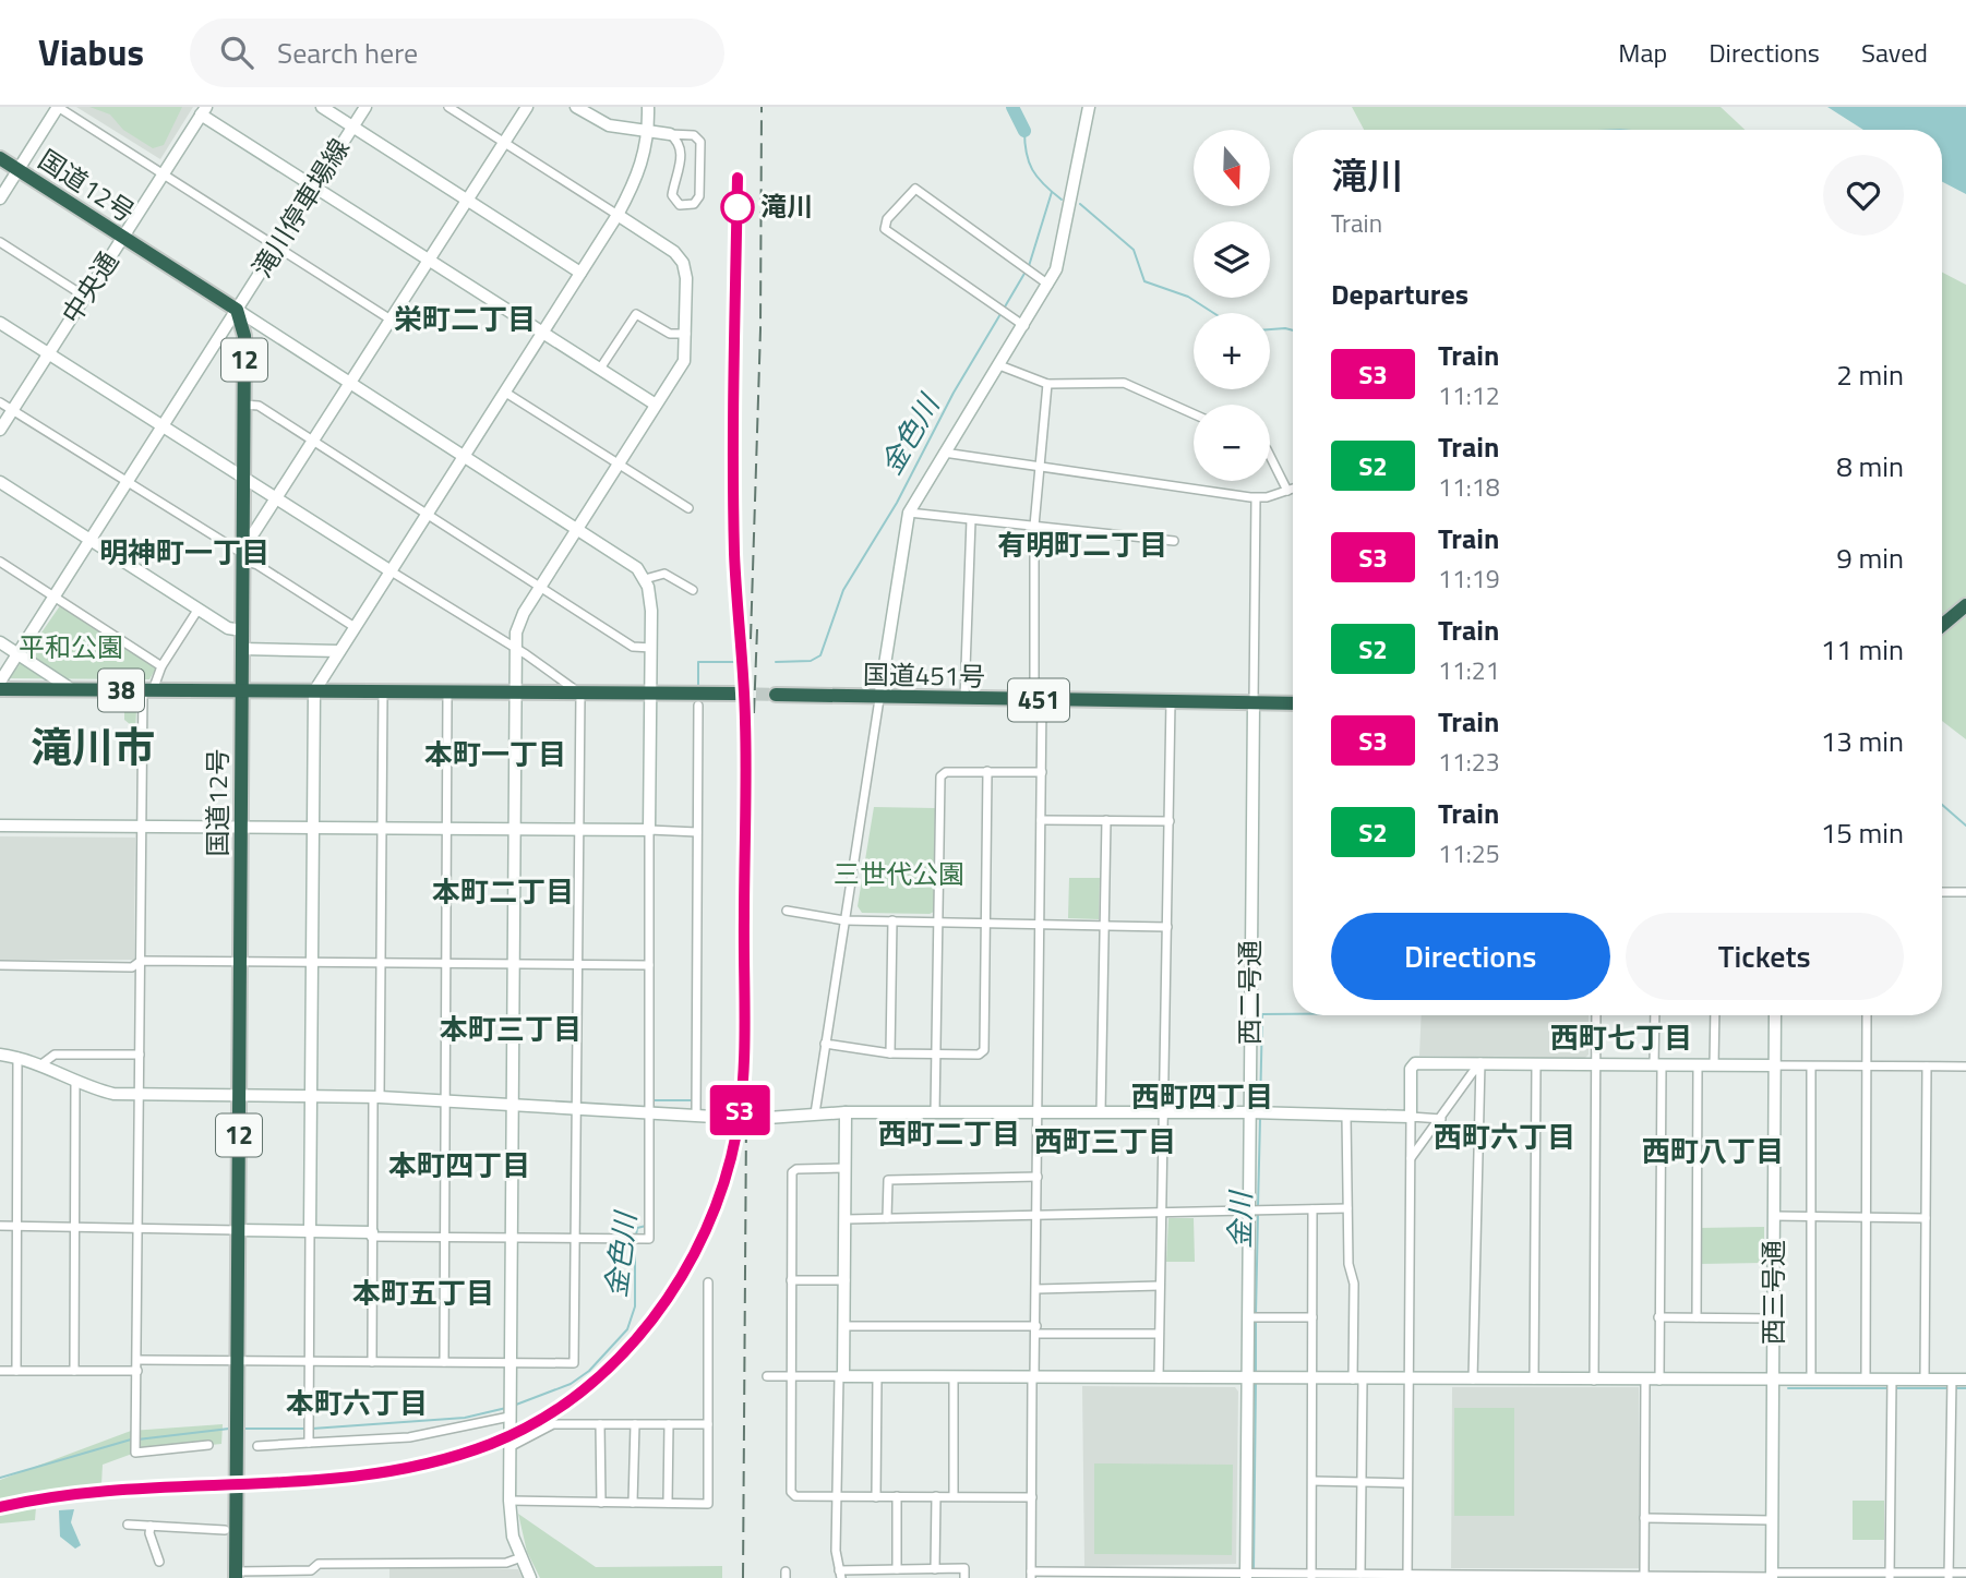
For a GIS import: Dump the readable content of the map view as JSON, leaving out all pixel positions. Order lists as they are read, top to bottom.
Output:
{
  "streets": {
    "highway": [
      "国道12号",
      "12",
      "国道451号",
      "38",
      "451"
    ],
    "street": [
      "滝川停車場線",
      "中央通",
      "西二号通",
      "西三号通"
    ]
  },
  "crossings": [
    ["国道12号", "滝川停車場線"],
    ["国道12号", "中央通"],
    ["国道12号", "38"],
    ["国道451号", "西二号通"]
  ],
  "districts": [
    "栄町二丁目",
    "有明町二丁目",
    "明神町一丁目",
    "滝川市",
    "本町一丁目",
    "本町二丁目",
    "本町三丁目",
    "西町七丁目",
    "西町四丁目",
    "西町二丁目",
    "西町六丁目",
    "西町三丁目",
    "西町八丁目",
    "本町四丁目",
    "本町五丁目",
    "本町六丁目"
  ],
  "water": ["金色川", "金川"],
  "parks": ["平和公園", "三世代公園"],
  "places": ["滝川"],
  "north": "bottom",
  "page": {
    "header": "Viabus",
    "search": "Search here",
    "nav": ["Map", "Directions", "Saved"],
    "on_map": "S3",
    "map_buttons": ["+", "−"],
    "heading": [
      ["滝川", "Train"],
      "Departures"
    ],
    "list": [
      {
        "mark": "S3",
        "name": "Train",
        "note": "11:12",
        "value": "2 min"
      },
      {
        "mark": "S2",
        "name": "Train",
        "note": "11:18",
        "value": "8 min"
      },
      {
        "mark": "S3",
        "name": "Train",
        "note": "11:19",
        "value": "9 min"
      },
      {
        "mark": "S2",
        "name": "Train",
        "note": "11:21",
        "value": "11 min"
      },
      {
        "mark": "S3",
        "name": "Train",
        "note": "11:23",
        "value": "13 min"
      },
      {
        "mark": "S2",
        "name": "Train",
        "note": "11:25",
        "value": "15 min"
      }
    ],
    "buttons": ["Directions", "Tickets"]
  }
}
